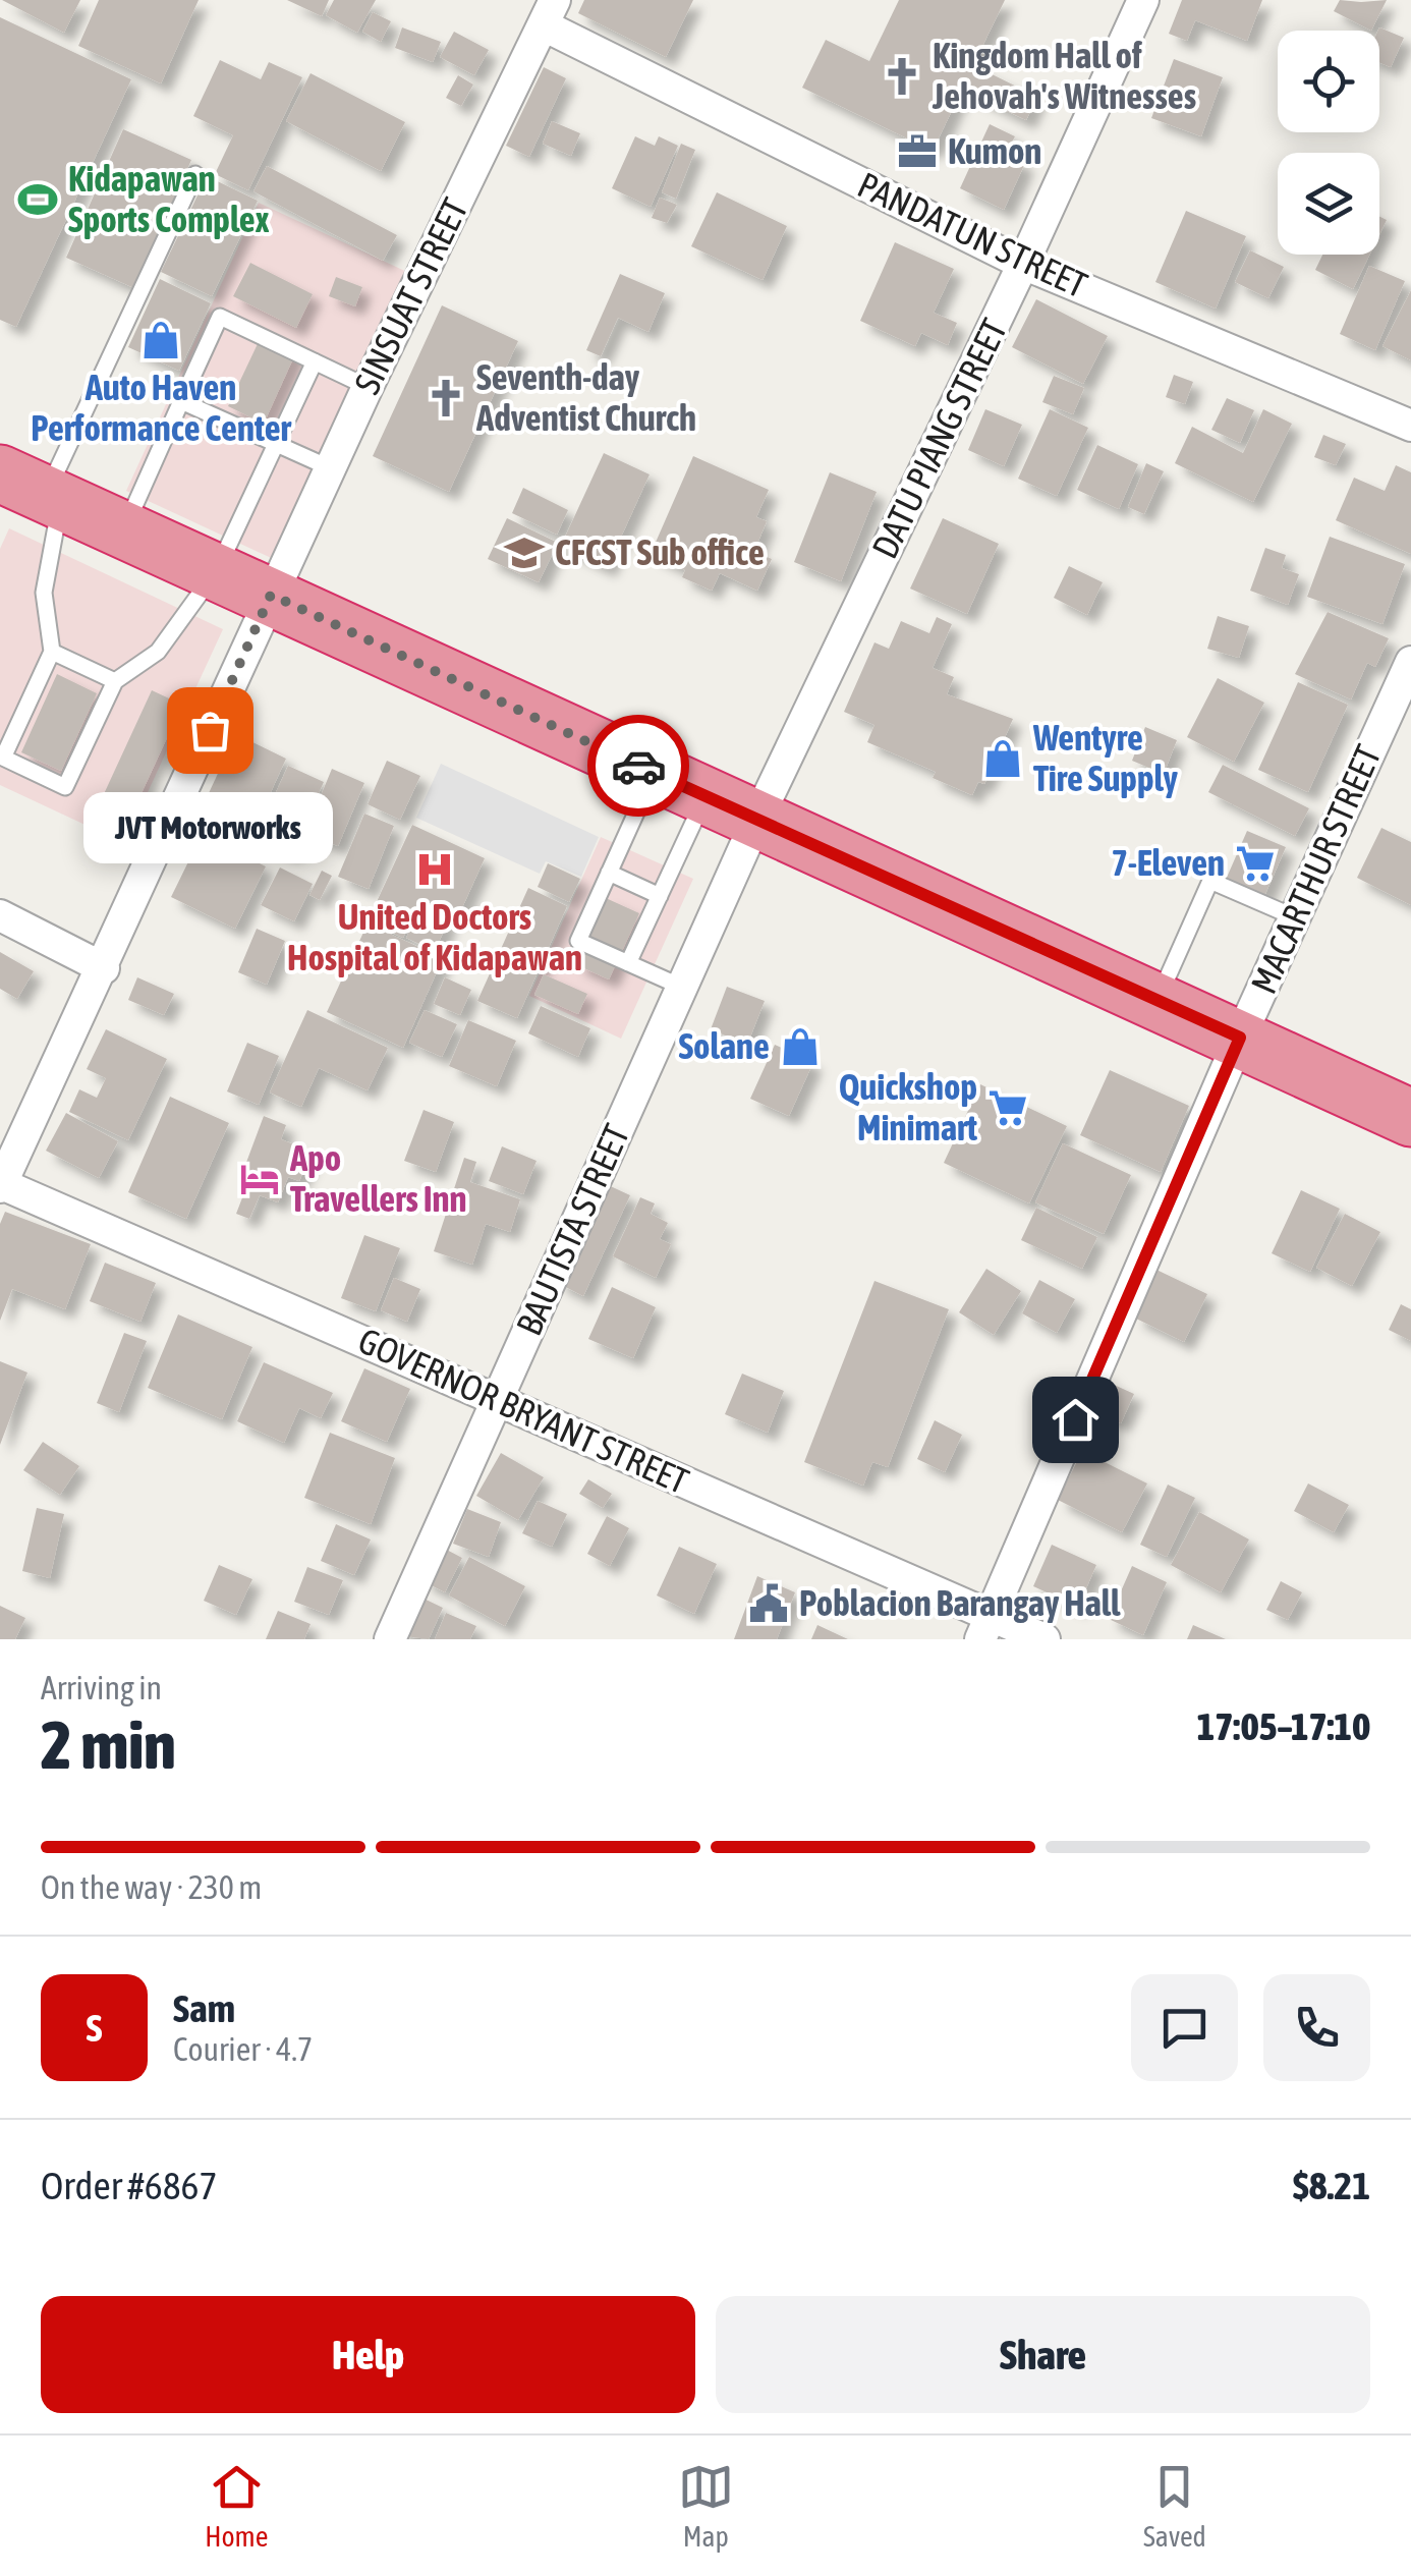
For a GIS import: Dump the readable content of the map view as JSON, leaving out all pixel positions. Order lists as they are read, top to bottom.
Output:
{
  "streets": {
    "street": [
      "PANDATUN STREET",
      "SINSUAT STREET",
      "DATU PIANG STREET",
      "MACARTHUR STREET",
      "BAUTISTA STREET",
      "GOVERNOR BRYANT STREET"
    ]
  },
  "crossings": [
    ["PANDATUN STREET", "SINSUAT STREET"],
    ["PANDATUN STREET", "DATU PIANG STREET"],
    ["SINSUAT STREET", "GOVERNOR BRYANT STREET"],
    ["DATU PIANG STREET", "BAUTISTA STREET"],
    ["MACARTHUR STREET", "GOVERNOR BRYANT STREET"],
    ["BAUTISTA STREET", "GOVERNOR BRYANT STREET"]
  ],
  "places": {
    "church": ["Kingdom Hall of Jehovah's Witnesses", "Seventh-day Adventist Church"],
    "office": ["Kumon"],
    "sports": ["Kidapawan Sports Complex"],
    "shop": ["Auto Haven Performance Center", "Wentyre Tire Supply", "Solane"],
    "school or university": ["CFCST Sub office"],
    "other": ["JVT Motorworks"],
    "supermarket": ["7-Eleven", "Quickshop Minimart"],
    "hospital": ["United Doctors Hospital of Kidapawan"],
    "hotel": ["Apo Travellers Inn"],
    "public building": ["Poblacion Barangay Hall"]
  },
  "page": {
    "bubble": "JVT Motorworks",
    "heading": ["2 min", "Arriving in", "17:05–17:10"],
    "panel": [
      "Sam",
      "Courier · 4.7",
      "Order #6867",
      "$8.21"
    ],
    "bar": "On the way · 230 m",
    "round": "S",
    "buttons": ["Help", "Share"],
    "tabs": ["Home", "Map", "Saved"]
  }
}
